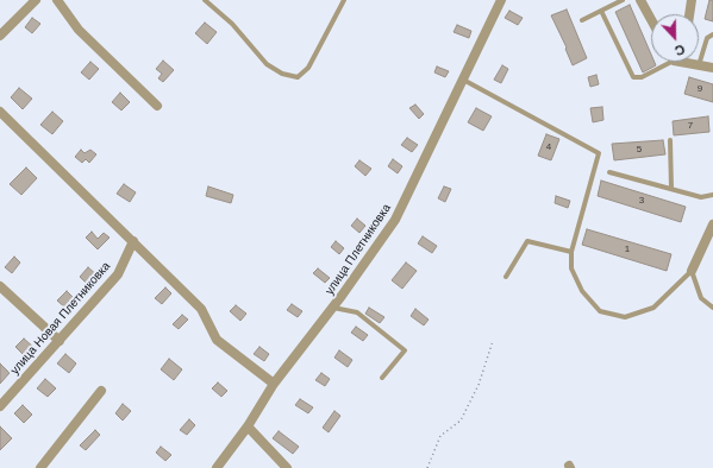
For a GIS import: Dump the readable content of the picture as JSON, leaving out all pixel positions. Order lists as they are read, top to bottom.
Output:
{
  "streets": {
    "street": ["улица Плетниковка", "улица Новая Плетниковка"]
  },
  "house_numbers": [
    "9",
    "7",
    "4",
    "5",
    "3",
    "1"
  ],
  "north": "bottom"
}
